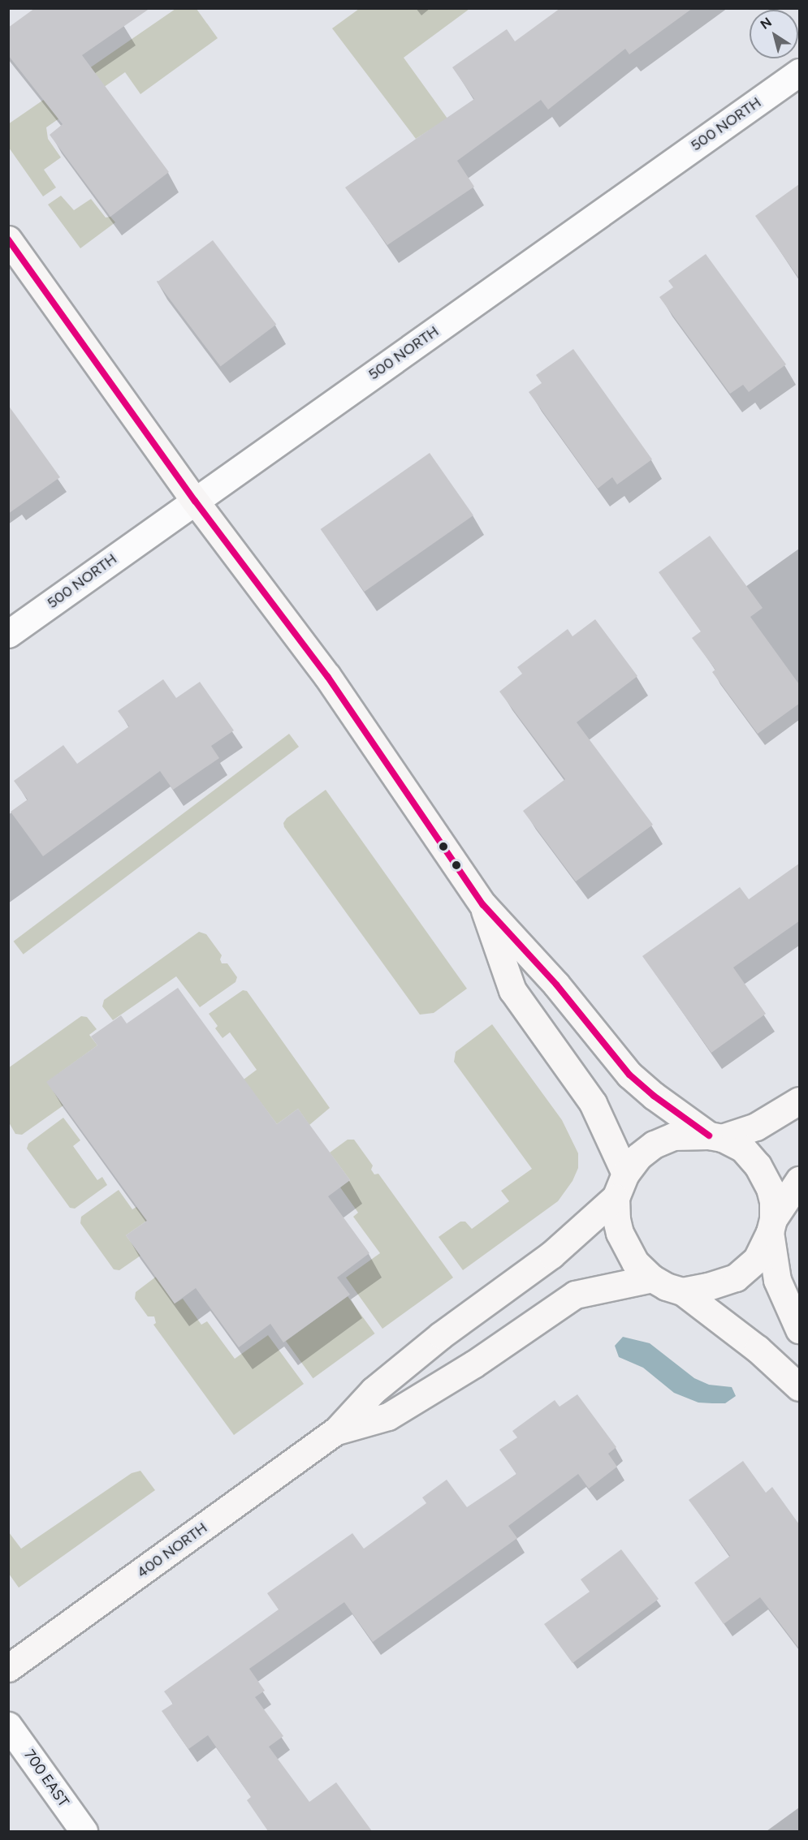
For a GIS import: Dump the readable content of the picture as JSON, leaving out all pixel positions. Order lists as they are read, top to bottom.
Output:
{
  "streets": {
    "main road": ["400 NORTH"],
    "street": ["500 NORTH", "700 EAST"]
  },
  "north": "top left"
}
